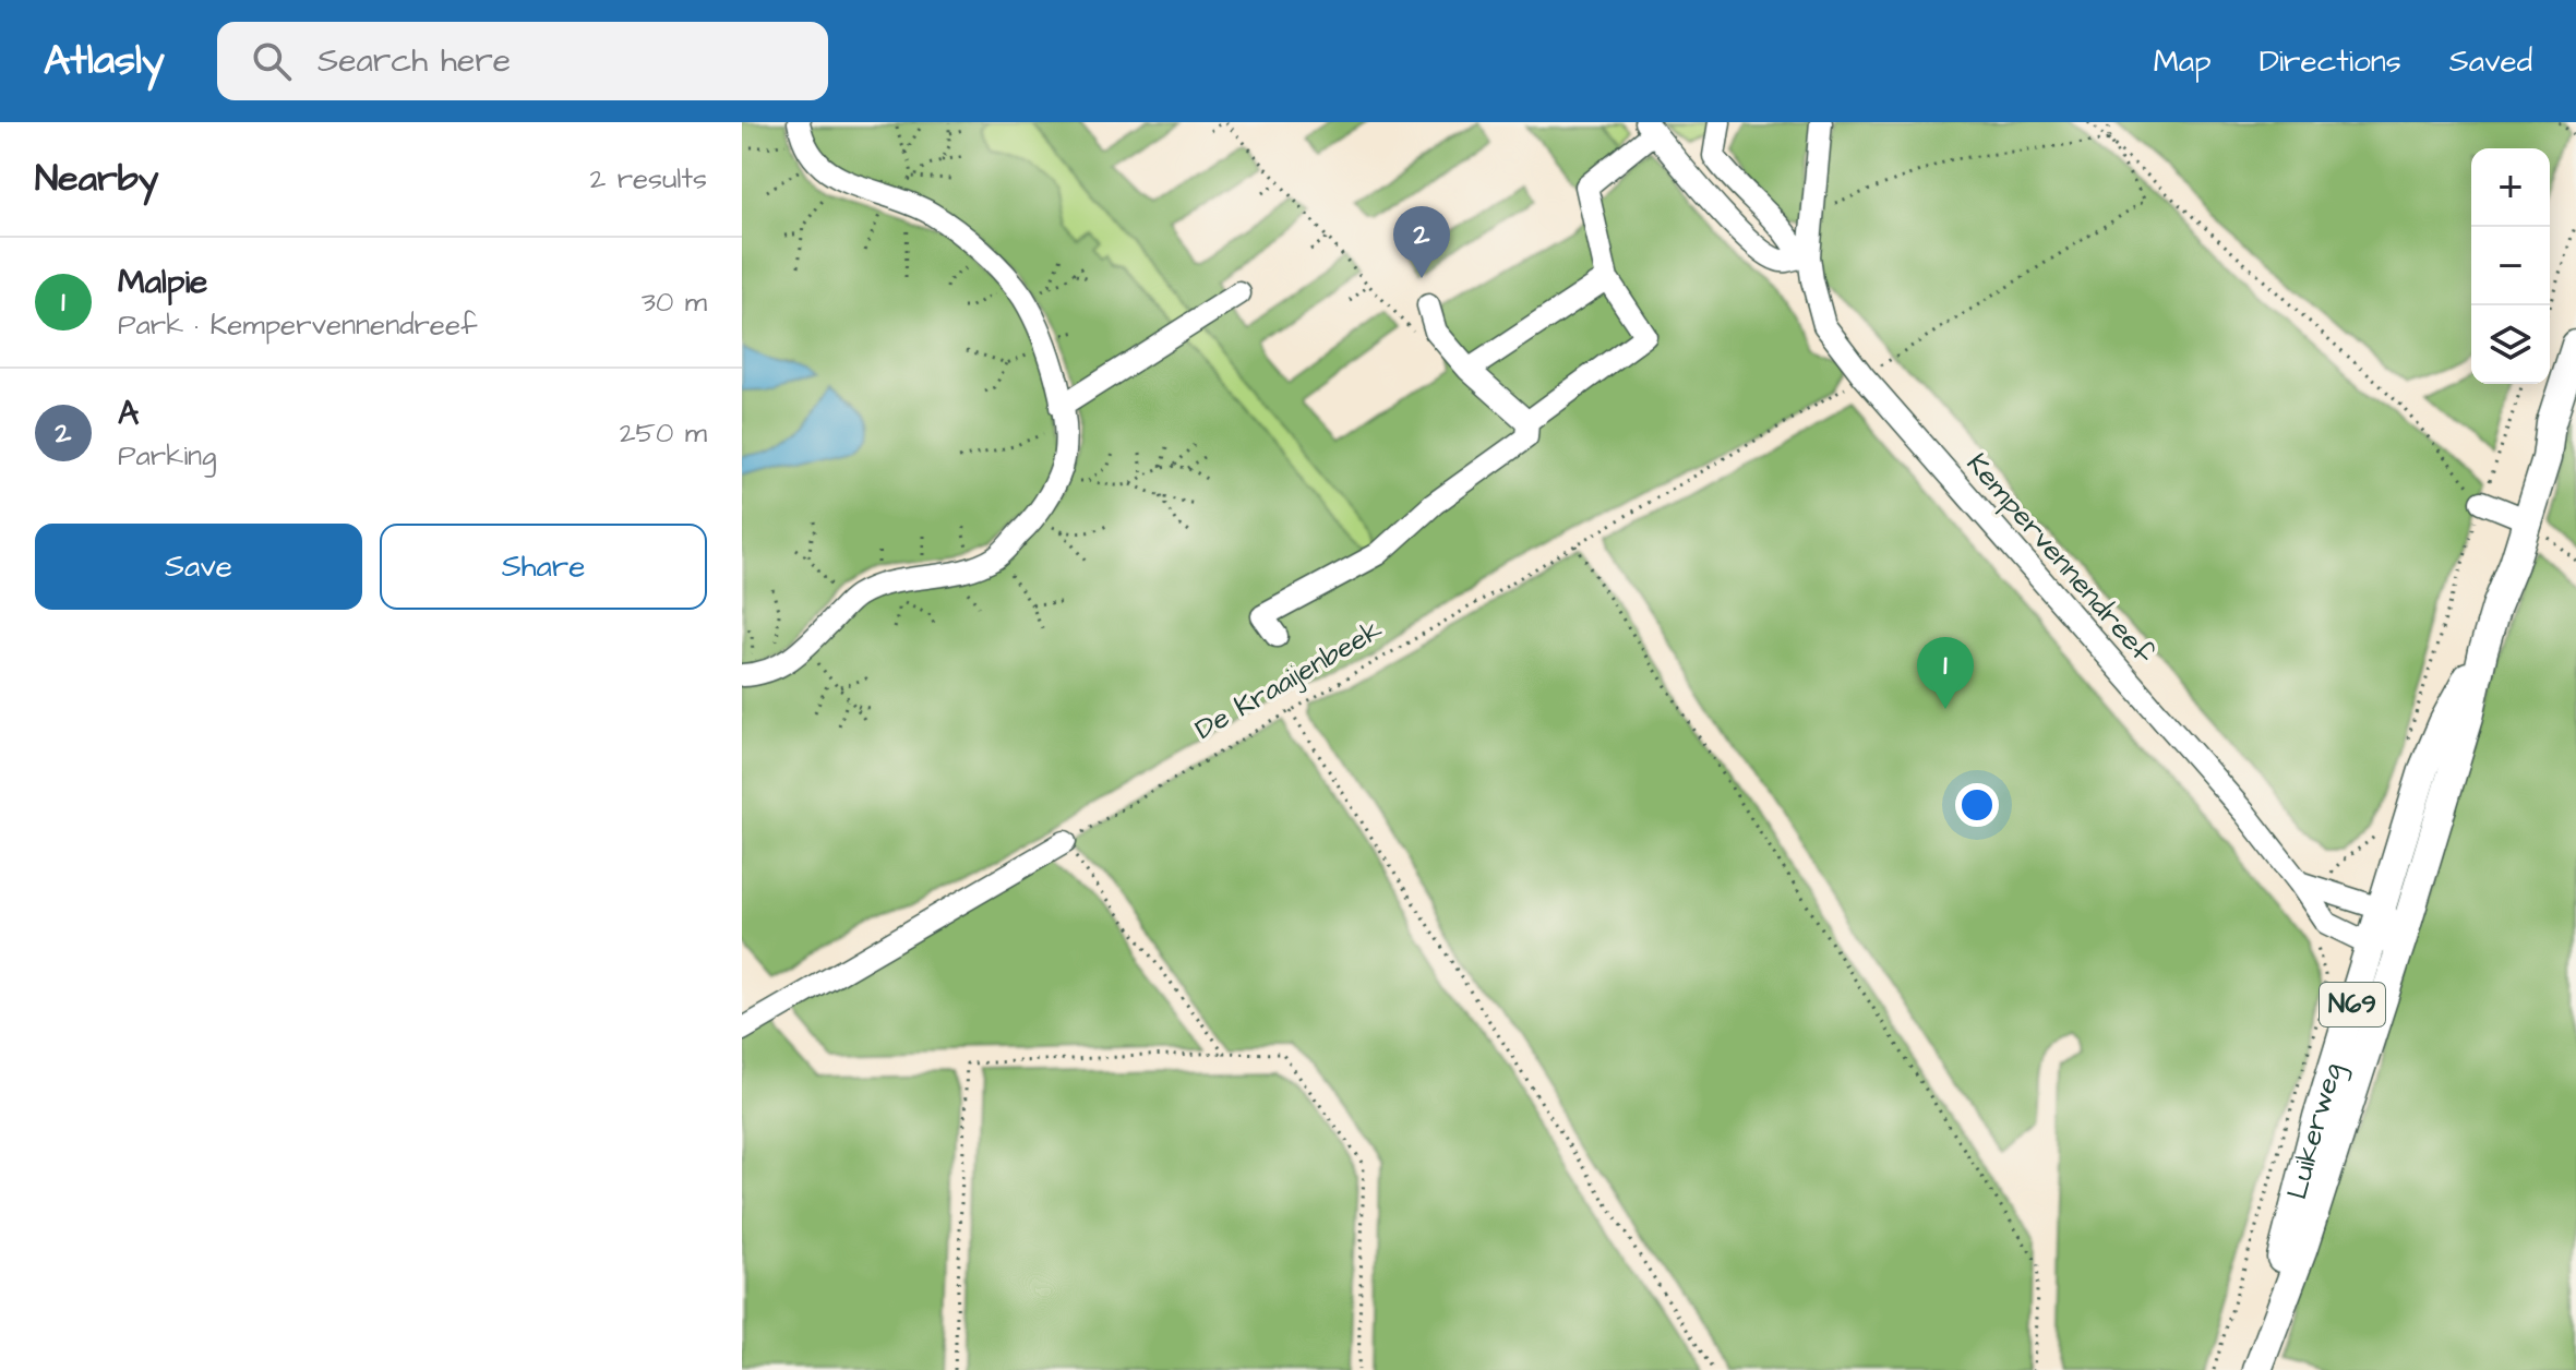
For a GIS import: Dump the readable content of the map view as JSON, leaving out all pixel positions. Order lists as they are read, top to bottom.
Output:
{
  "streets": {
    "main road": ["N69", "Luikerweg"],
    "street": ["Kempervennendreef"],
    "path": ["De Kraaijenbeek"]
  },
  "crossings": [
    ["Kempervennendreef", "De Kraaijenbeek"],
    ["Kempervennendreef", "Luikerweg"]
  ],
  "page": {
    "header": "Atlasly",
    "search": "Search here",
    "nav": ["Map", "Directions", "Saved"],
    "heading": ["Nearby", "2 results"],
    "map_buttons": ["+", "−"],
    "pins": ["2", "1"],
    "list": [
      {
        "mark": "1",
        "name": "Malpie",
        "note": "Park · Kempervennendreef",
        "value": "30 m"
      },
      {
        "mark": "2",
        "name": "A",
        "note": "Parking",
        "value": "250 m"
      }
    ],
    "buttons": ["Save", "Share"]
  }
}
